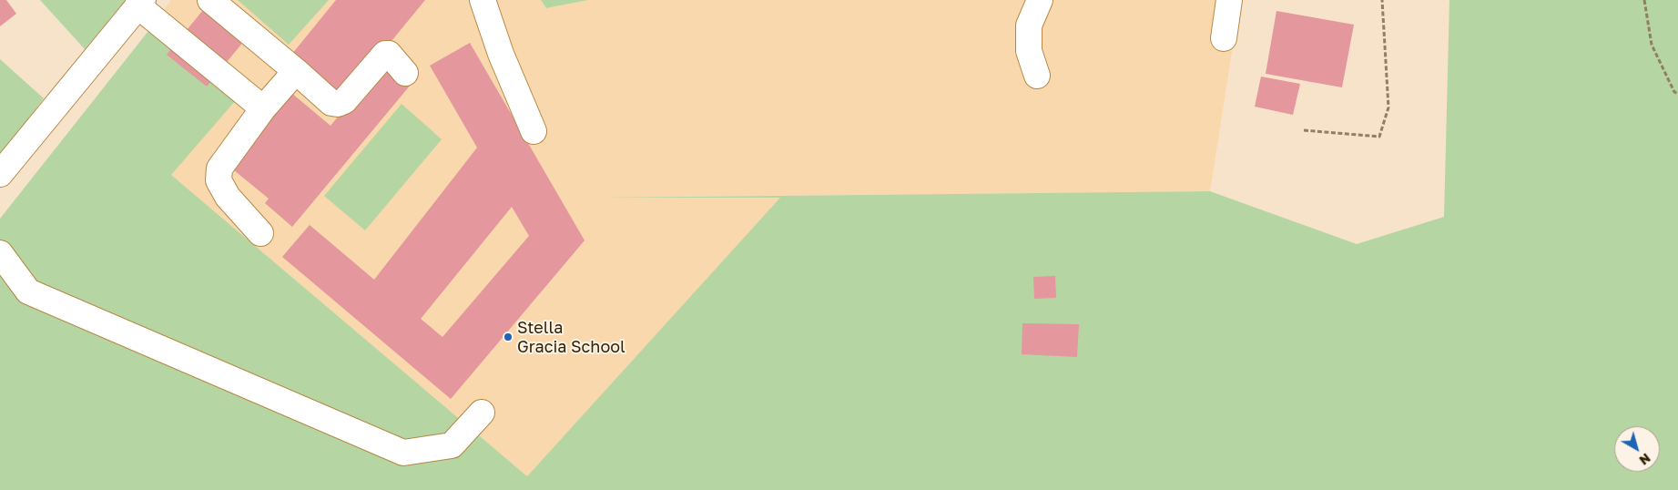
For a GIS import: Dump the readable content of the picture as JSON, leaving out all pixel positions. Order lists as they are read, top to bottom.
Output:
{
  "places": ["Stella Gracia School"],
  "north": "bottom right"
}
